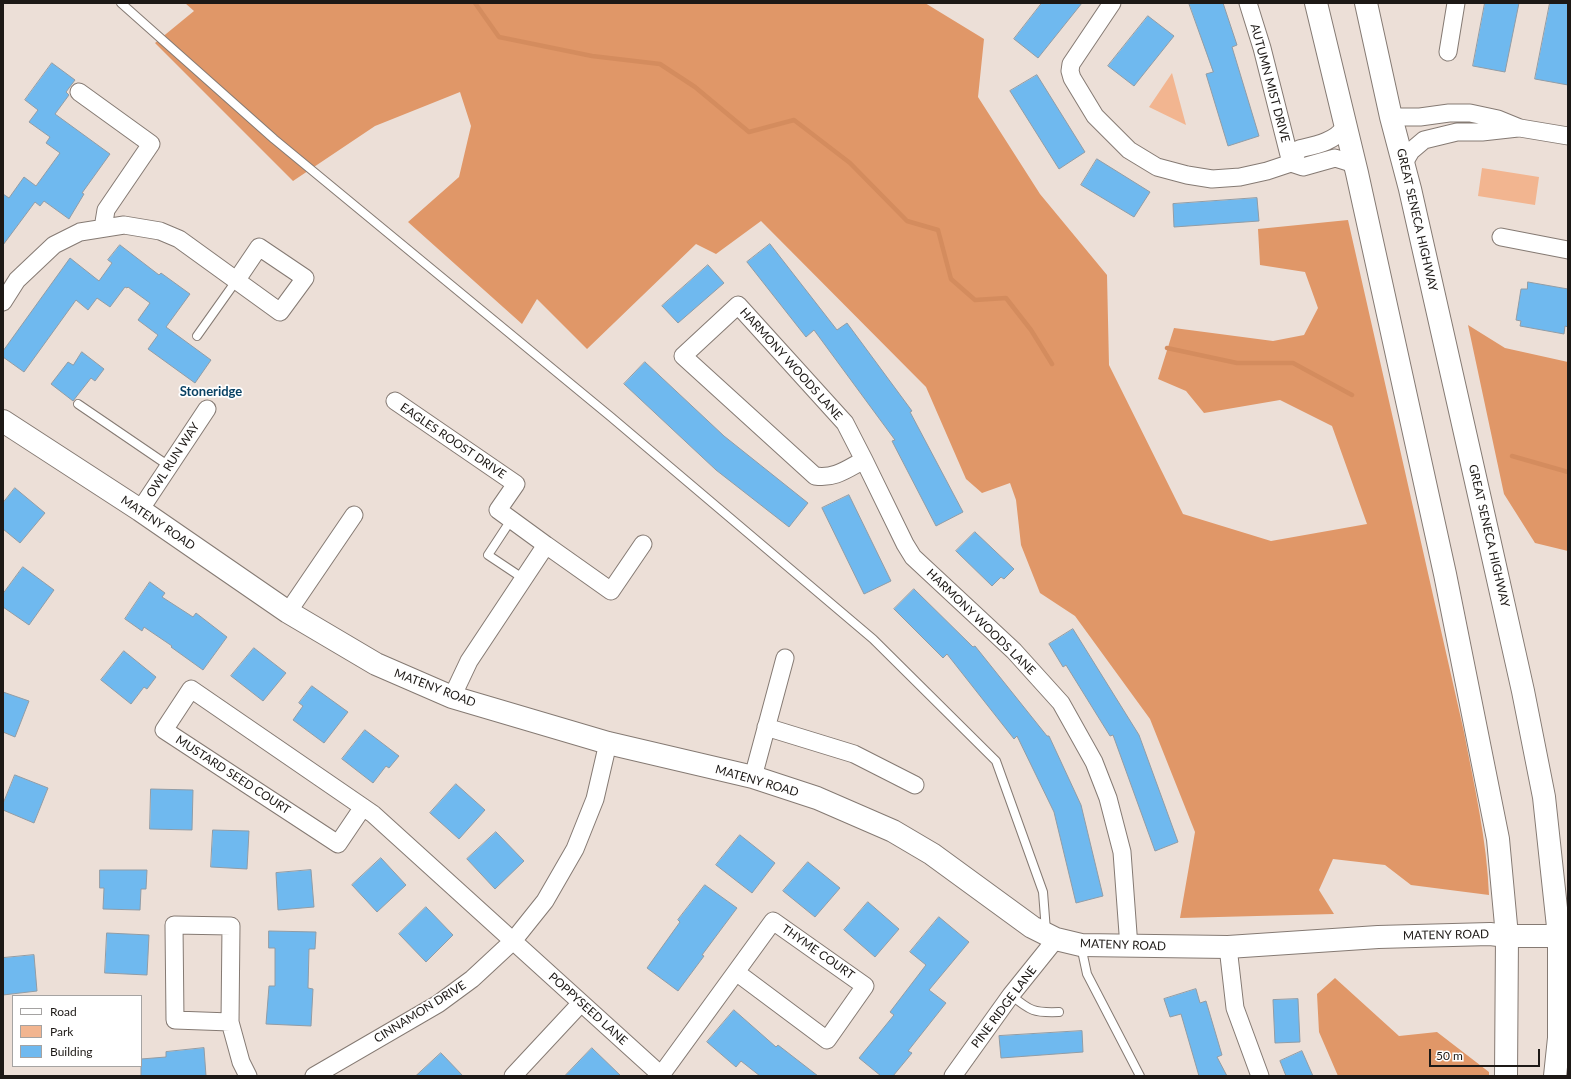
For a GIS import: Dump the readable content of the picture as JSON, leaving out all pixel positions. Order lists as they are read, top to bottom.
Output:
{
  "streets": {
    "main road": ["GREAT SENECA HIGHWAY", "MATENY ROAD"],
    "street": [
      "AUTUMN MIST DRIVE",
      "HARMONY WOODS LANE",
      "EAGLES ROOST DRIVE",
      "OWL RUN WAY",
      "MUSTARD SEED COURT",
      "THYME COURT",
      "PINE RIDGE LANE",
      "POPPYSEED LANE",
      "CINNAMON DRIVE"
    ]
  },
  "crossings": [
    ["GREAT SENECA HIGHWAY", "MATENY ROAD"],
    ["HARMONY WOODS LANE", "MATENY ROAD"],
    ["OWL RUN WAY", "MATENY ROAD"],
    ["MATENY ROAD", "PINE RIDGE LANE"],
    ["MATENY ROAD", "CINNAMON DRIVE"],
    ["MUSTARD SEED COURT", "POPPYSEED LANE"],
    ["MUSTARD SEED COURT", "CINNAMON DRIVE"],
    ["THYME COURT", "POPPYSEED LANE"],
    ["POPPYSEED LANE", "CINNAMON DRIVE"]
  ],
  "districts": ["Stoneridge"],
  "legend": ["Road", "Park", "Building"],
  "scale_bar": "50 m"
}
